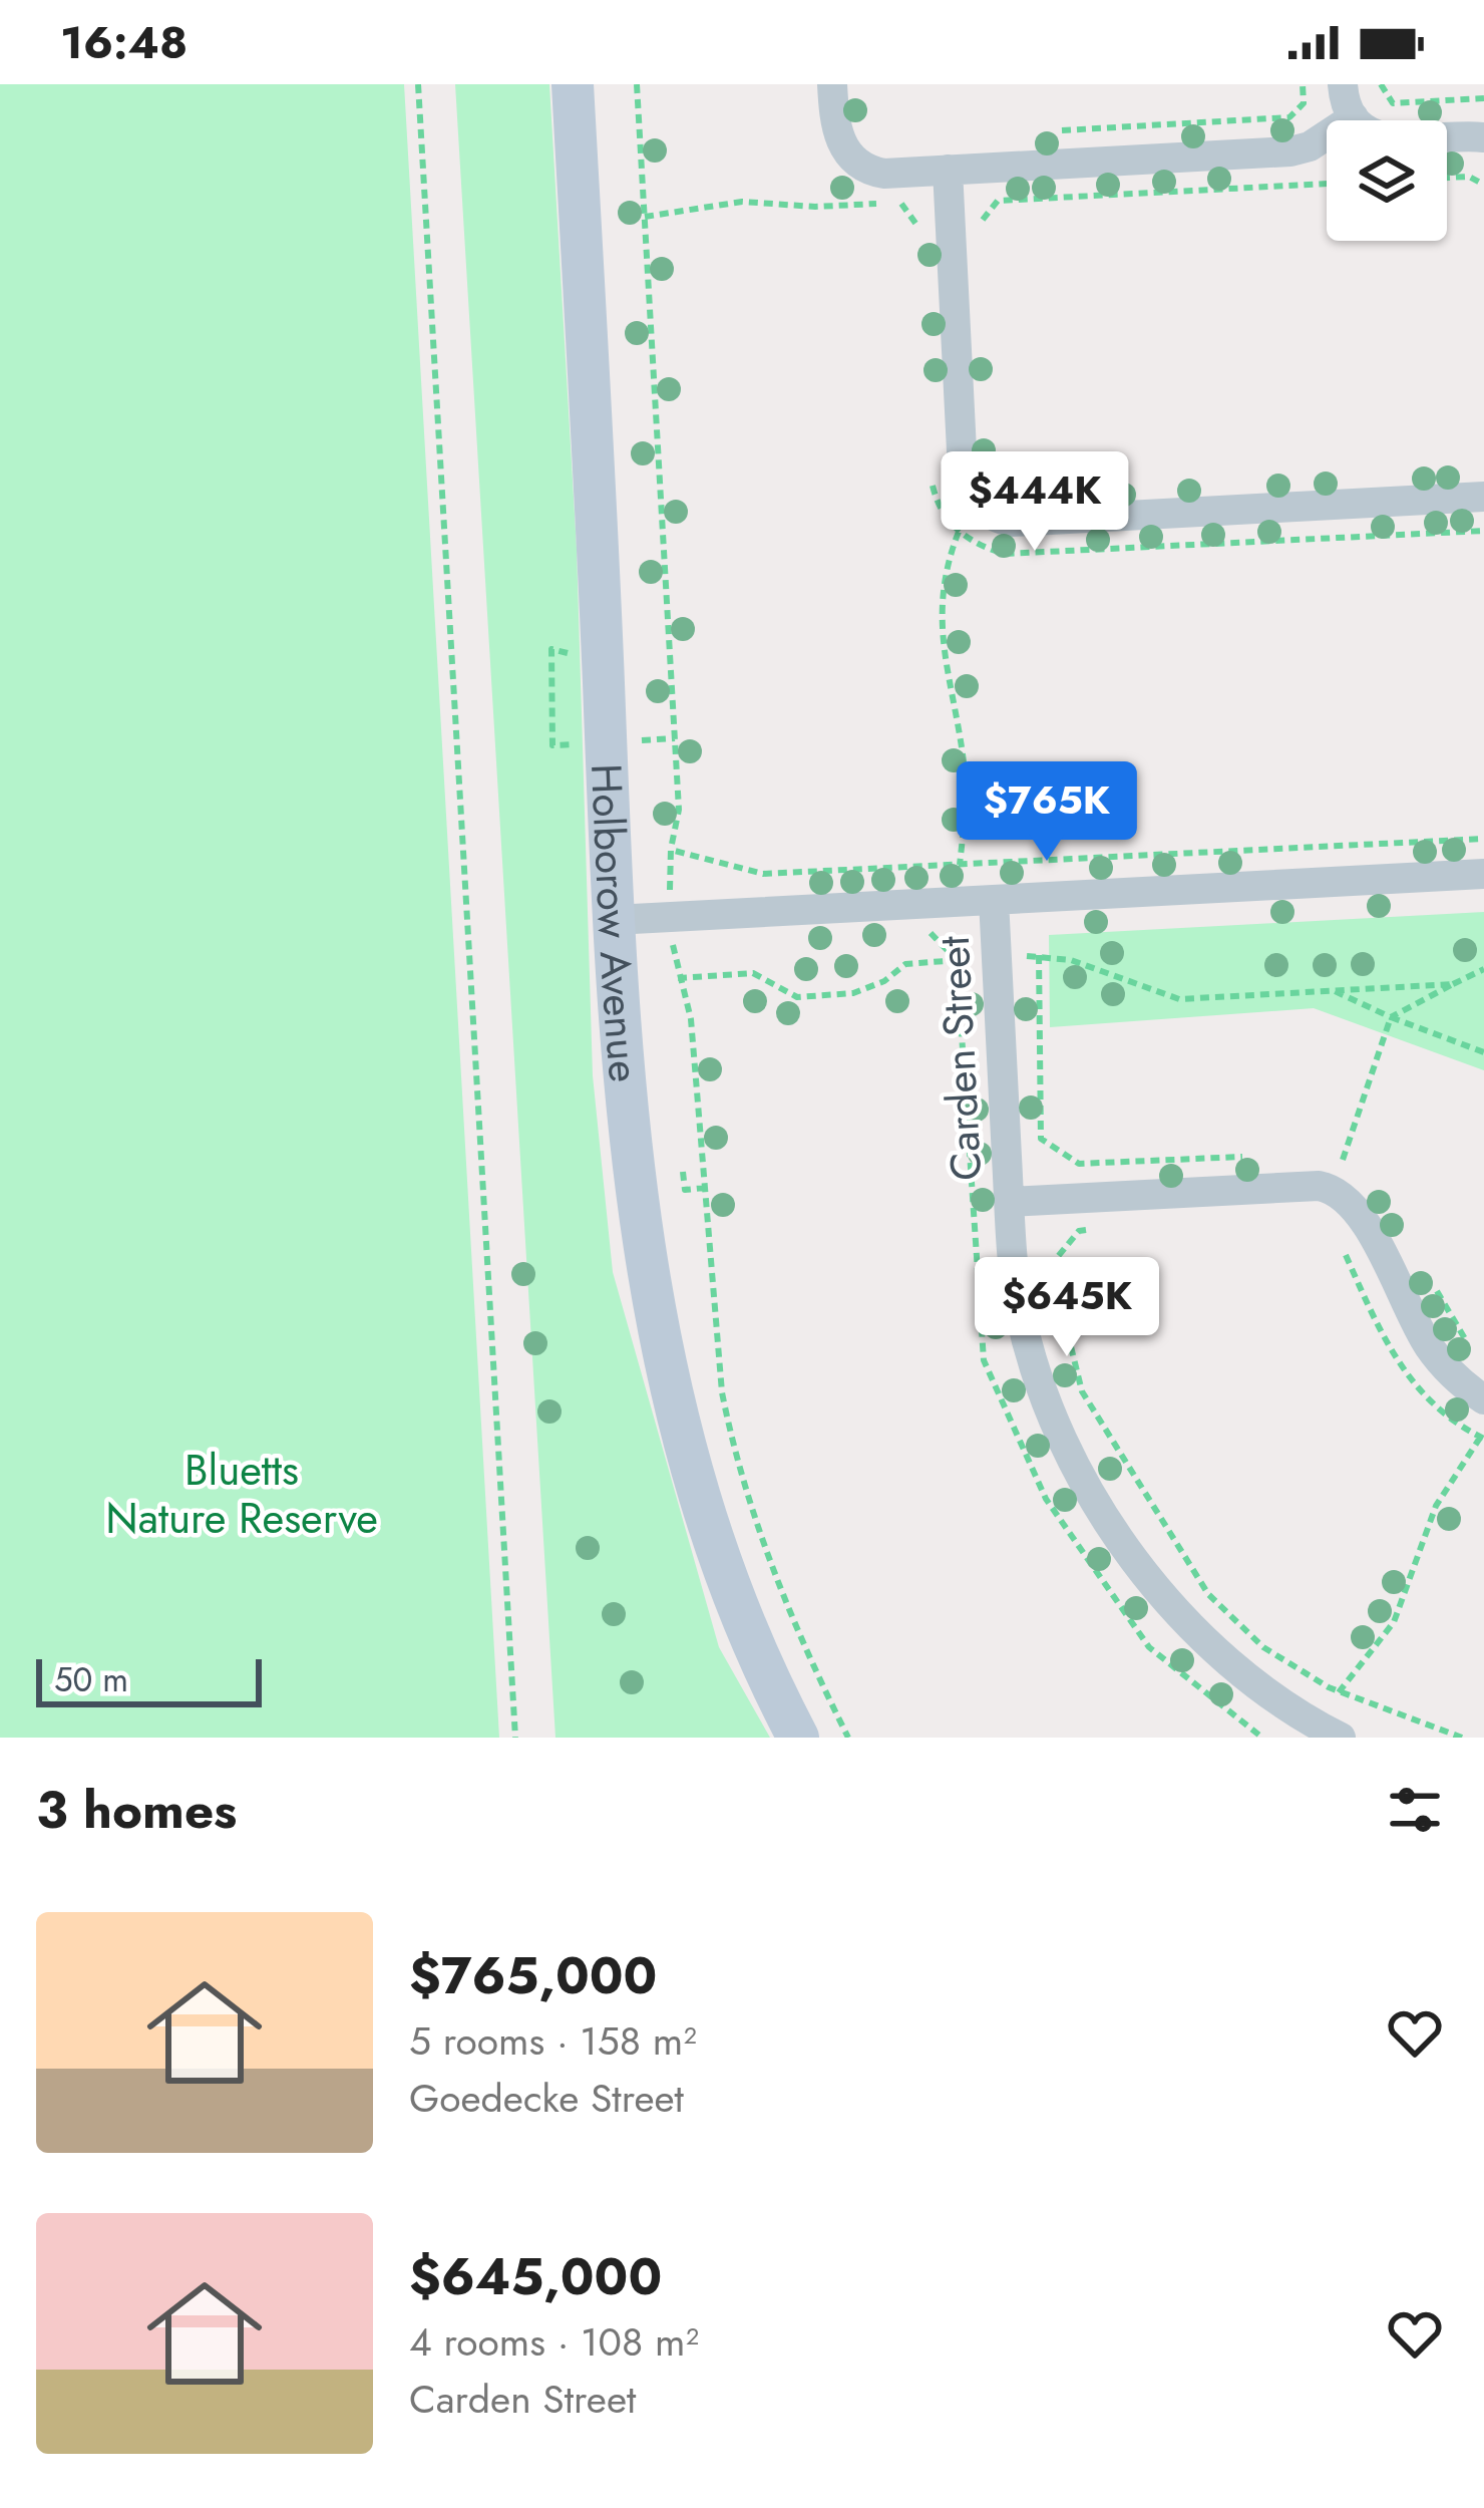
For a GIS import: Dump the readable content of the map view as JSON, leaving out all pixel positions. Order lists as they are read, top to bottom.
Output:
{
  "streets": {
    "main road": ["Holborow Avenue"],
    "street": ["Carden Street"]
  },
  "parks": ["Bluetts Nature Reserve"],
  "scale_bar": "50 m",
  "page": {
    "status": "16:48",
    "price": ["$444K", "$765K", "$645K"],
    "scale": "50 m",
    "heading": "3 homes",
    "list": [
      {
        "name": "$765,000",
        "note": "5 rooms · 158 m² · Goedecke Street"
      },
      {
        "name": "$645,000",
        "note": "4 rooms · 108 m² · Carden Street"
      }
    ]
  }
}
